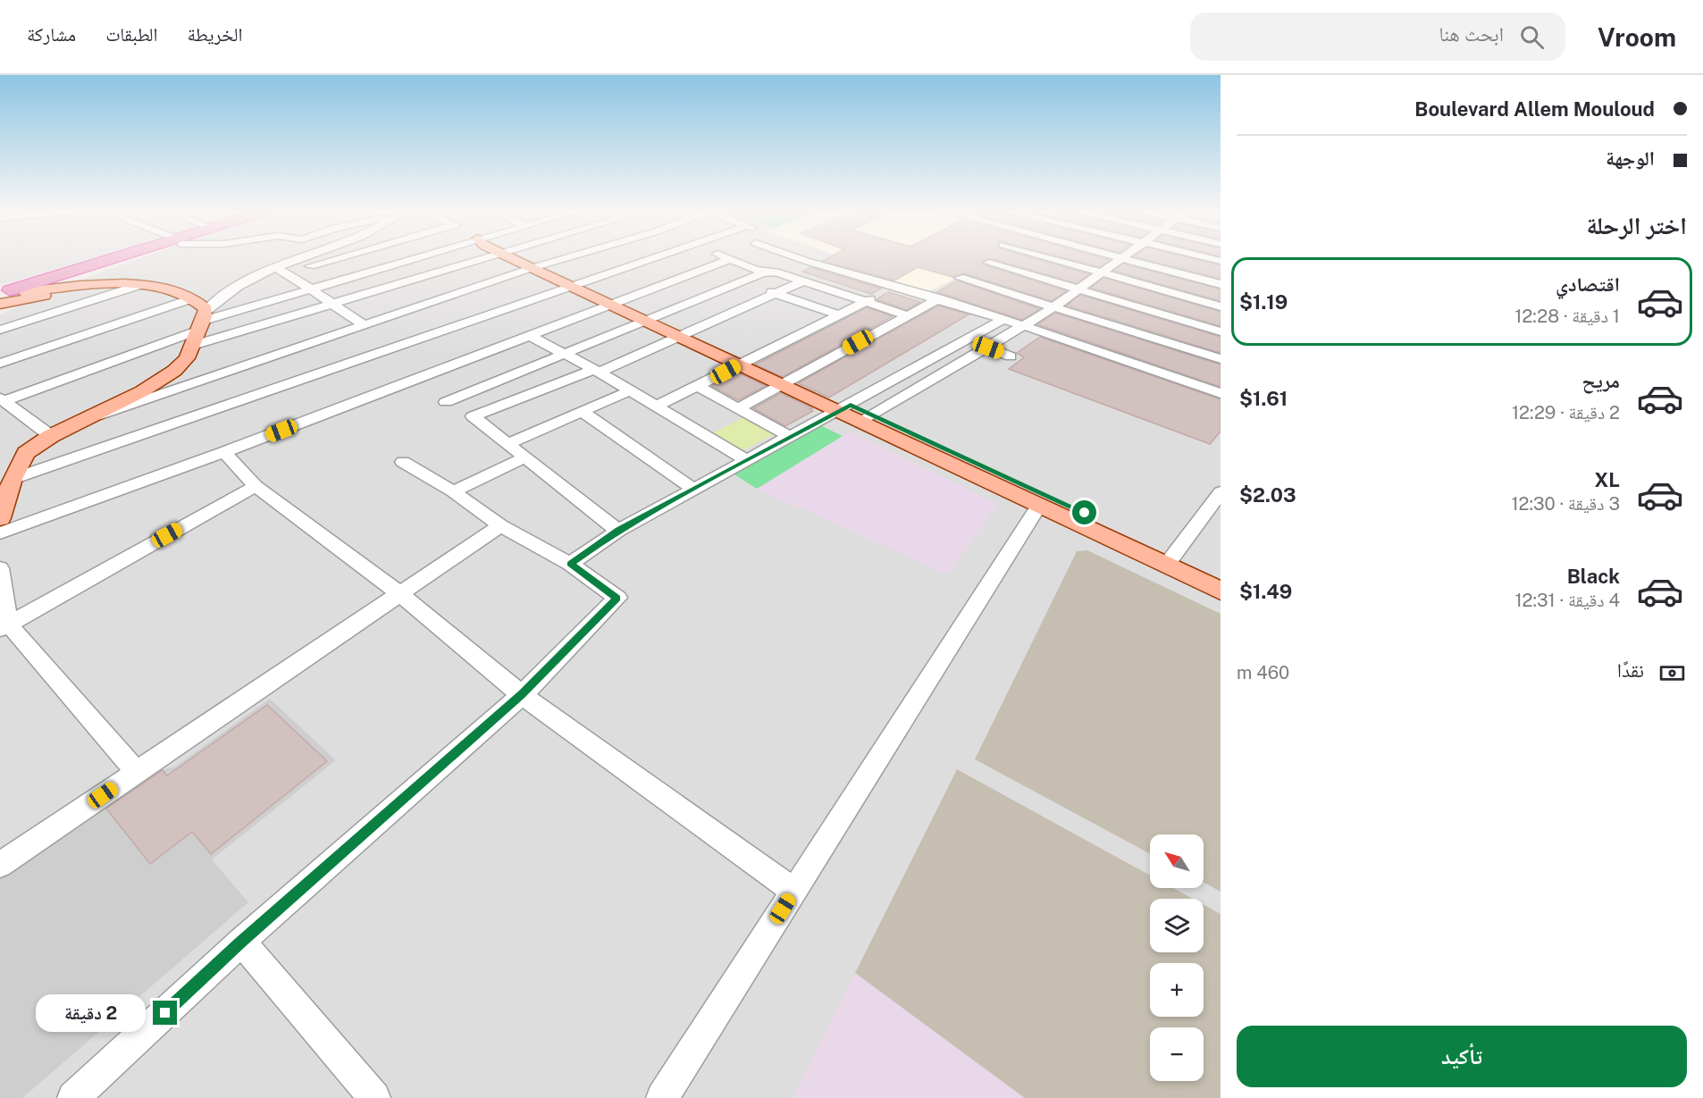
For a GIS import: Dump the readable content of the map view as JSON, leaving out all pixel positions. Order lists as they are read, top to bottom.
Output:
{
  "north": "top left",
  "page": {
    "header": "Vroom",
    "search": "ابحث هنا",
    "nav": ["الخريطة", "الطبقات", "مشاركة"],
    "banner": ["Boulevard Allem Mouloud", "الوجهة"],
    "heading": "اختر الرحلة",
    "list": [
      {
        "name": "اقتصادي",
        "note": "1 دقيقة · 12:28",
        "value": "$1.19"
      },
      {
        "name": "مريح",
        "note": "2 دقيقة · 12:29",
        "value": "$1.61"
      },
      {
        "name": "XL",
        "note": "3 دقيقة · 12:30",
        "value": "$2.03"
      },
      {
        "name": "Black",
        "note": "4 دقيقة · 12:31",
        "value": "$1.49"
      }
    ],
    "pay": ["نقدًا", "460 m"],
    "map_buttons": ["+", "−"],
    "bubble": "2 دقيقة",
    "buttons": "تأكيد"
  }
}
